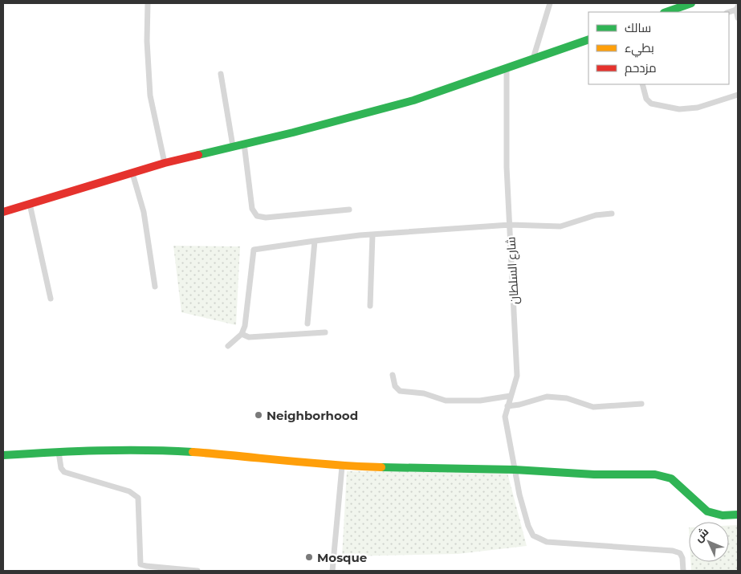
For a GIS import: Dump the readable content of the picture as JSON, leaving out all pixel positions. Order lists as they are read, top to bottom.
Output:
{
  "streets": {
    "street": ["شارع السلطان"]
  },
  "places": ["Neighborhood", "Mosque"],
  "legend": ["سالك", "بطيء", "مزدحم"],
  "north": "top left"
}
